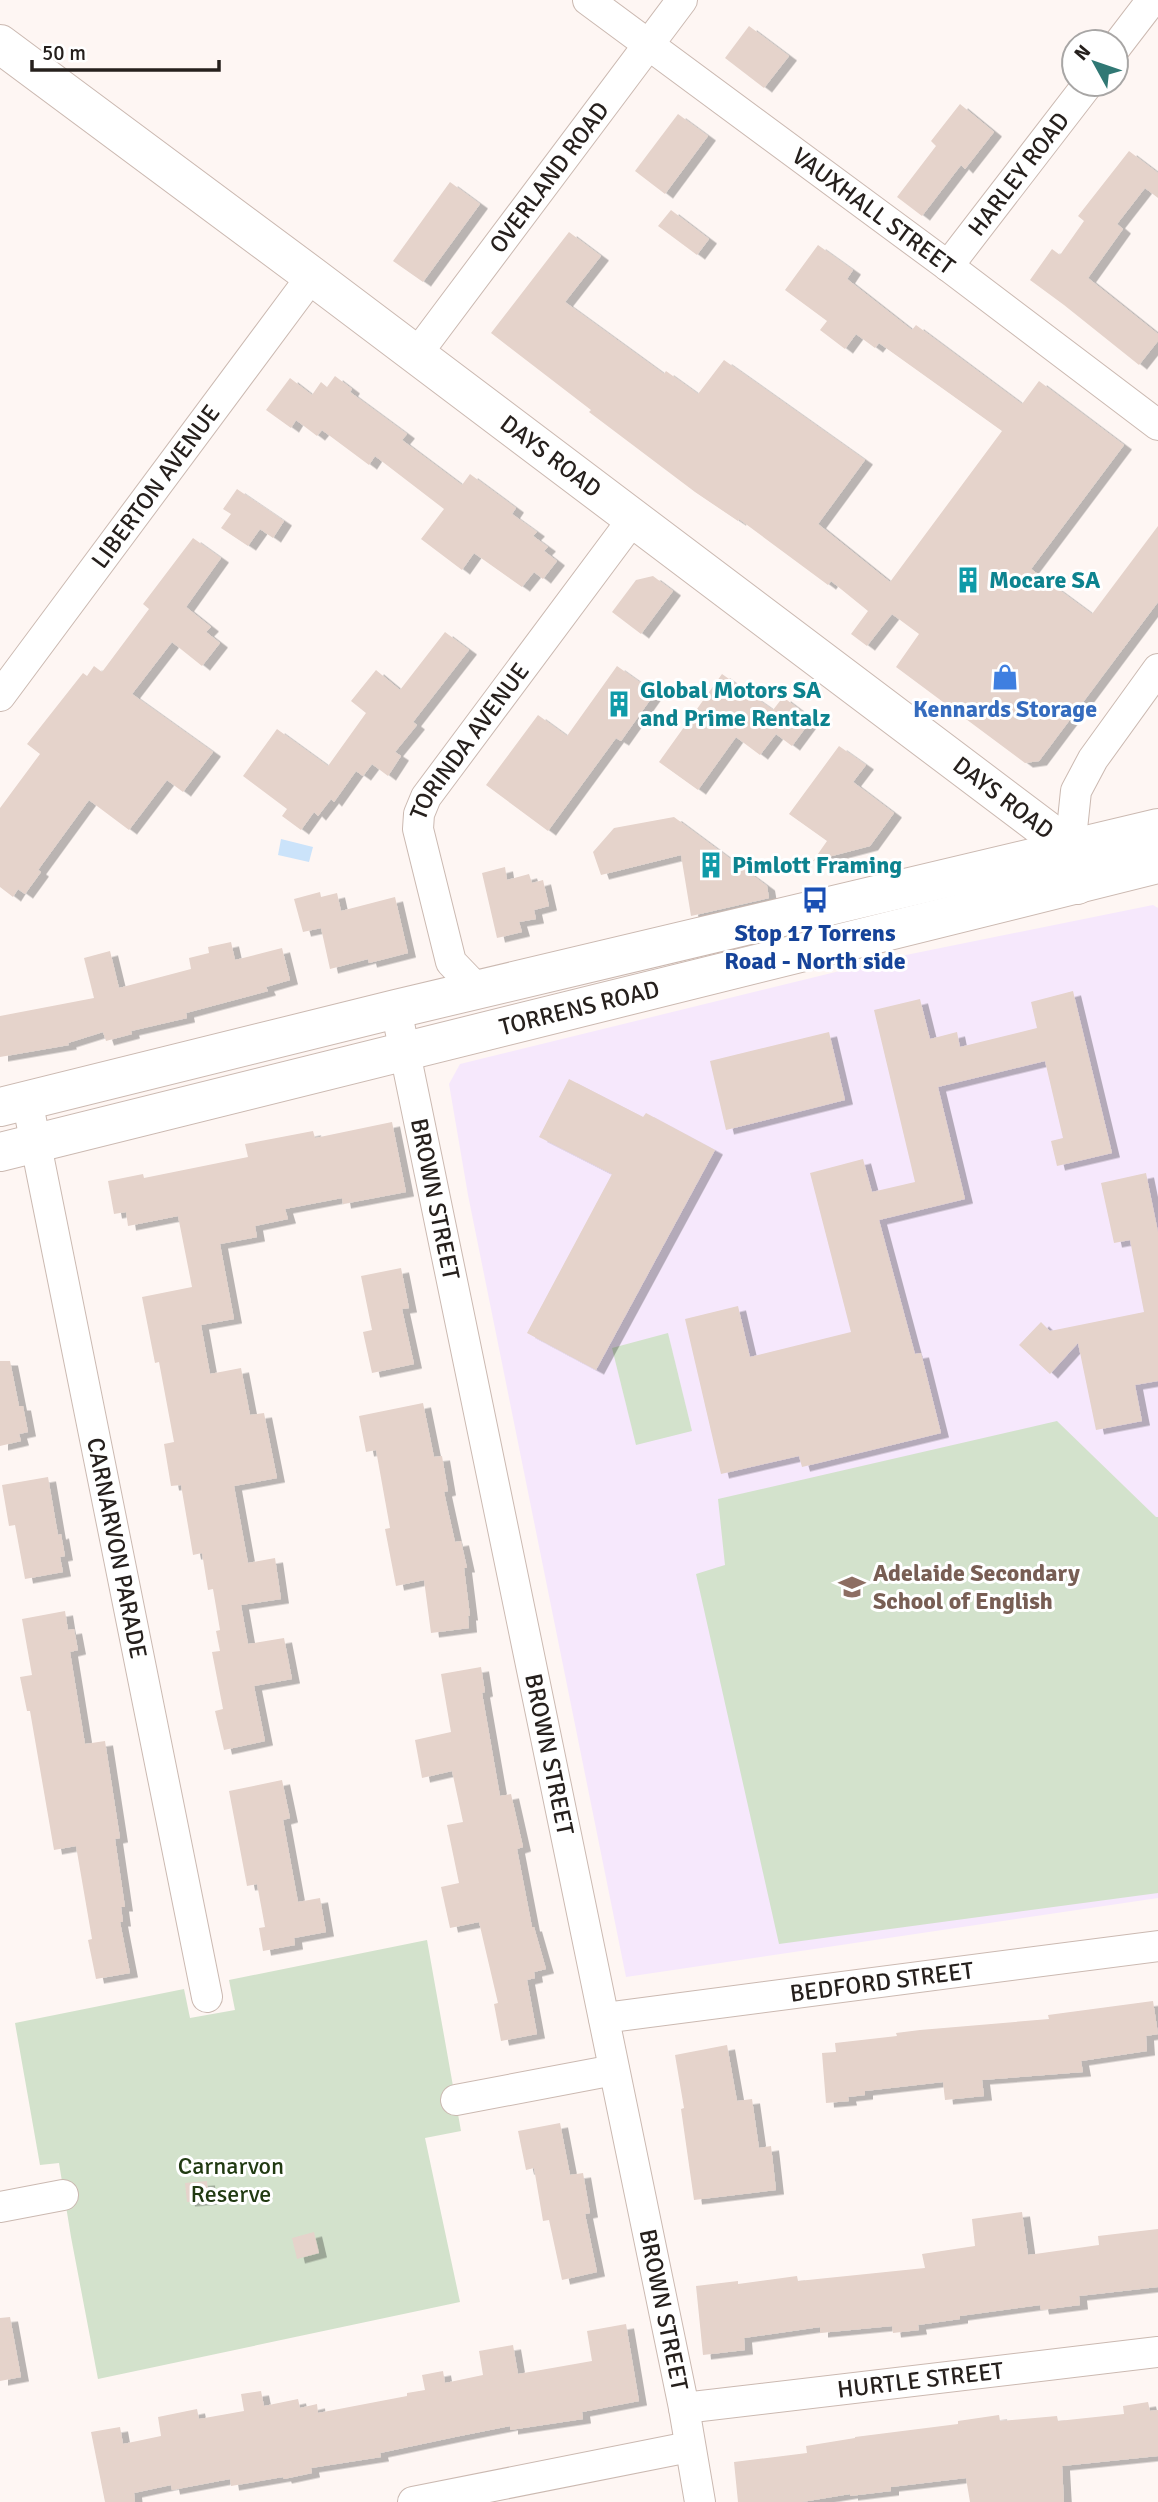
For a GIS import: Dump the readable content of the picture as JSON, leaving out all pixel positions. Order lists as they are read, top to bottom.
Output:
{
  "streets": {
    "main road": ["DAYS ROAD", "TORRENS ROAD"],
    "street": [
      "HARLEY ROAD",
      "OVERLAND ROAD",
      "VAUXHALL STREET",
      "LIBERTON AVENUE",
      "TORINDA AVENUE",
      "BROWN STREET",
      "CARNARVON PARADE",
      "BEDFORD STREET",
      "HURTLE STREET"
    ]
  },
  "crossings": [
    ["HARLEY ROAD", "VAUXHALL STREET"],
    ["OVERLAND ROAD", "VAUXHALL STREET"],
    ["OVERLAND ROAD", "DAYS ROAD"],
    ["DAYS ROAD", "LIBERTON AVENUE"],
    ["DAYS ROAD", "TORINDA AVENUE"],
    ["DAYS ROAD", "TORRENS ROAD"],
    ["TORINDA AVENUE", "TORRENS ROAD"],
    ["TORRENS ROAD", "BROWN STREET"],
    ["TORRENS ROAD", "CARNARVON PARADE"],
    ["BROWN STREET", "BEDFORD STREET"],
    ["BROWN STREET", "HURTLE STREET"]
  ],
  "parks": ["Carnarvon Reserve"],
  "places": {
    "building": ["Mocare SA", "Global Motors SA and Prime Rentalz", "Pimlott Framing"],
    "shop": ["Kennards Storage"],
    "bus stop": ["Stop 17 Torrens Road - North side"],
    "school or university": ["Adelaide Secondary School of English"]
  },
  "scale_bar": "50 m",
  "north": "top left"
}
